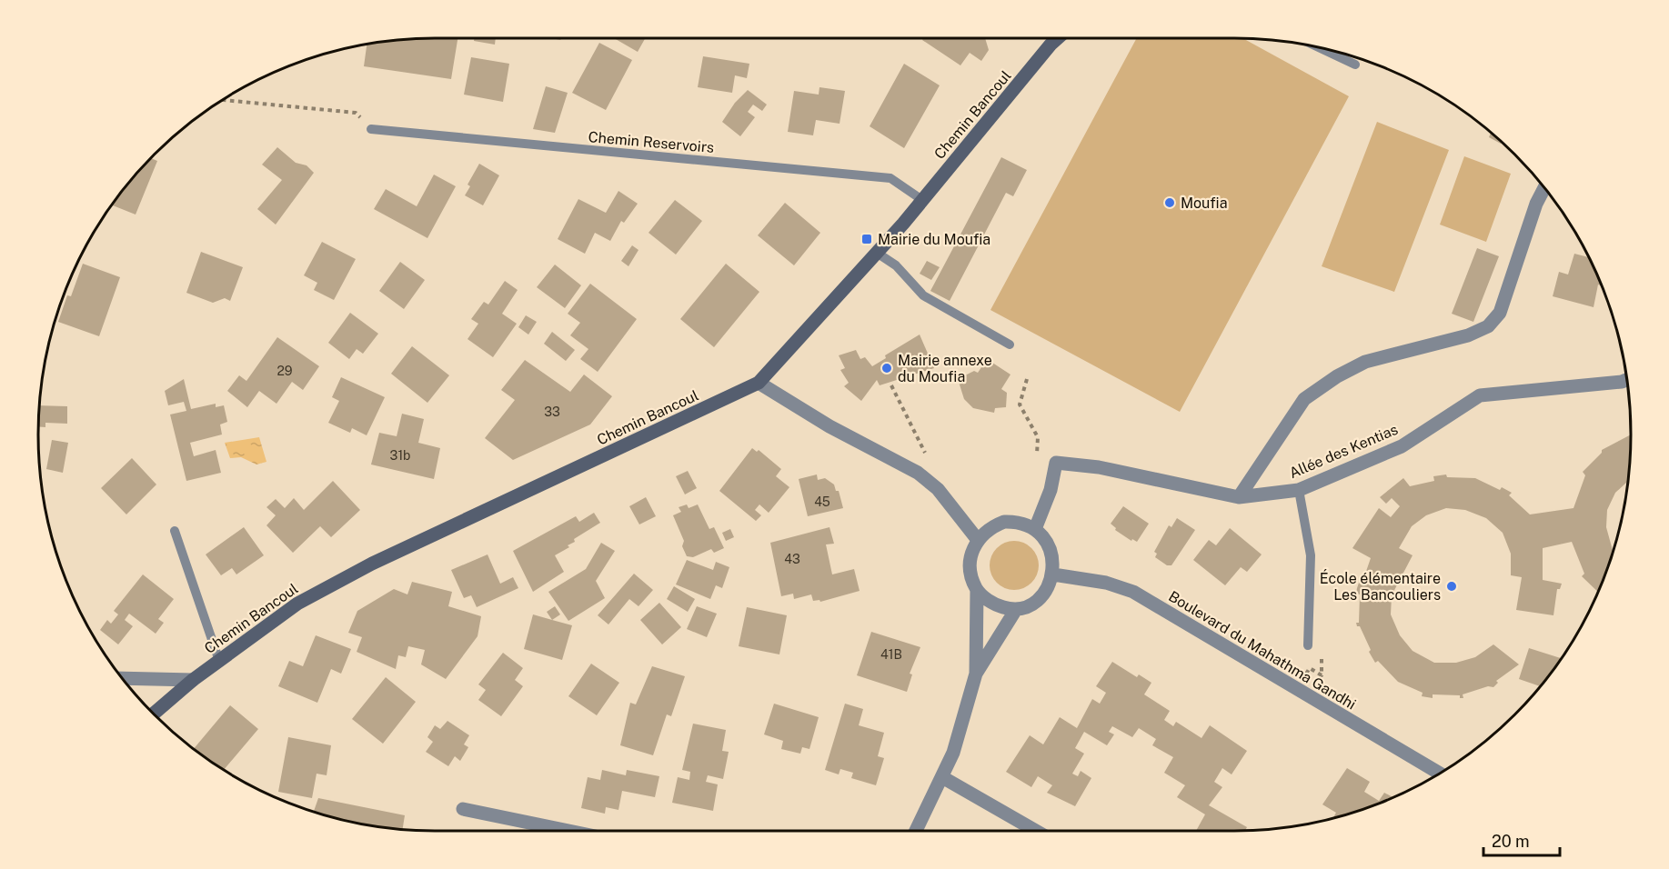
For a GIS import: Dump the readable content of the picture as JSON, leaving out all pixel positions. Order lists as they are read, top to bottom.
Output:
{
  "streets": {
    "main road": ["Chemin Bancoul"],
    "street": ["Allée des Kentias", "Boulevard du Mahathma Gandhi"],
    "lane": ["Chemin Reservoirs"]
  },
  "crossings": [
    ["Chemin Bancoul", "Chemin Reservoirs"],
    ["Allée des Kentias", "Boulevard du Mahathma Gandhi"]
  ],
  "places": {
    "other": ["Moufia", "Mairie annexe du Moufia", "École élémentaire Les Bancouliers"],
    "transit": ["Mairie du Moufia"]
  },
  "house_numbers": [
    "29",
    "33",
    "31b",
    "45",
    "43",
    "41B"
  ],
  "scale_bar": "20 m"
}
